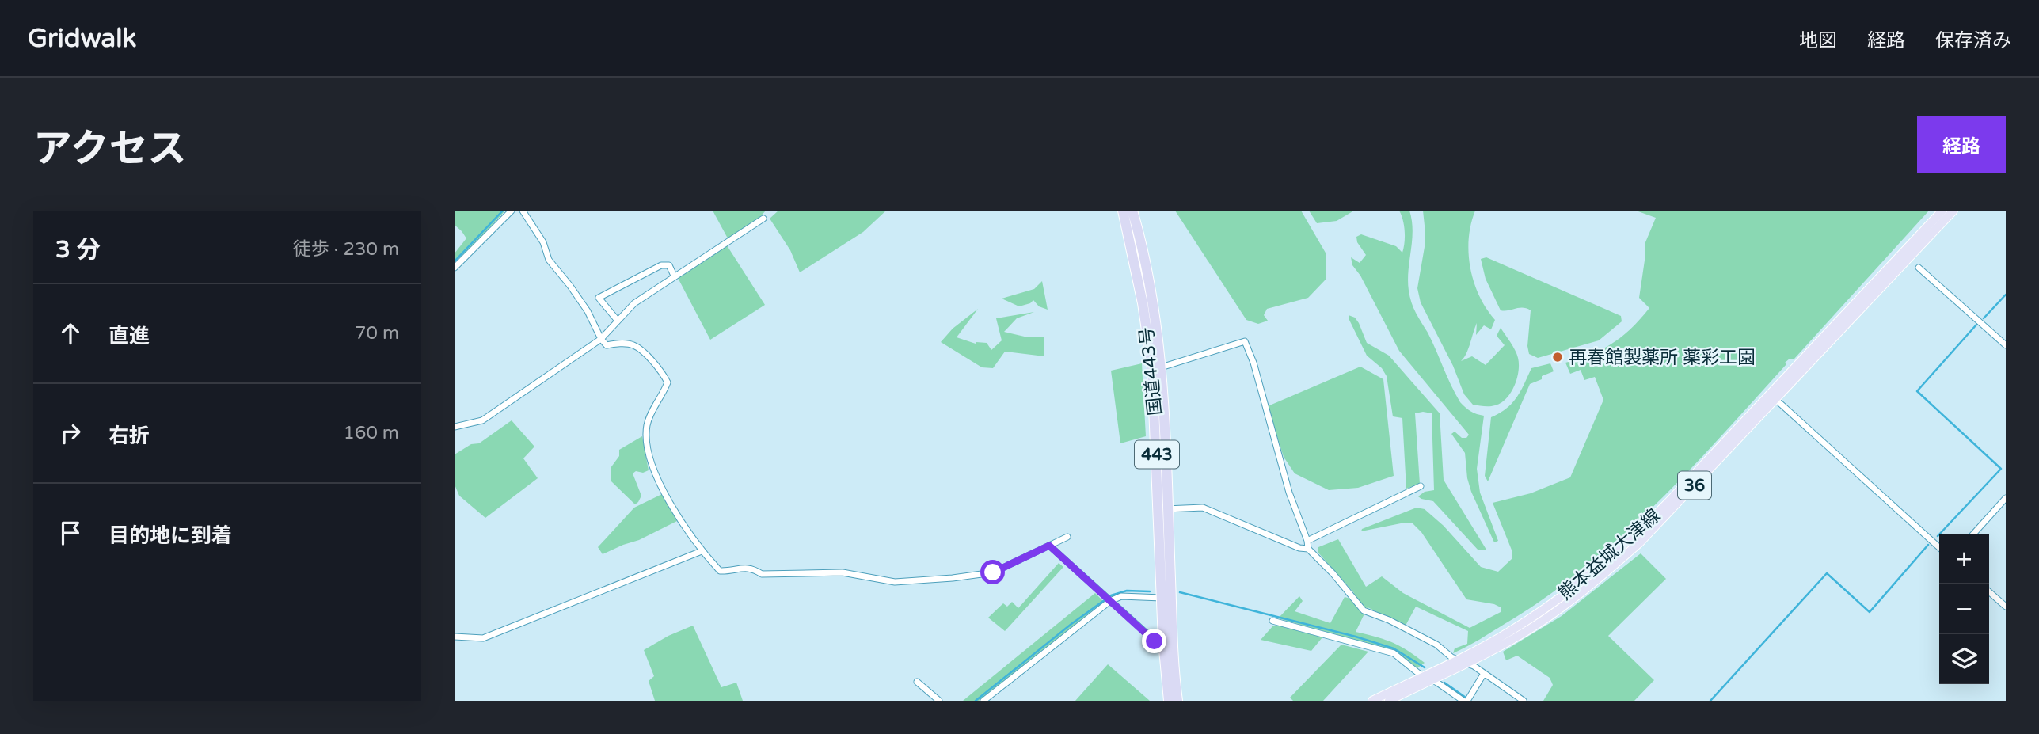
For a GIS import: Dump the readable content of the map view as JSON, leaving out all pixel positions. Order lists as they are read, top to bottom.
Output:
{
  "streets": {
    "highway": ["国道443号", "443"],
    "main road": ["36", "熊本益城大津線"]
  },
  "places": ["再春館製薬所 薬彩工園"],
  "page": {
    "header": "Gridwalk",
    "nav": ["地図", "経路", "保存済み"],
    "title": "アクセス",
    "buttons": "経路",
    "heading": ["3 分", "徒歩 · 230 m"],
    "list": [
      ["直進", "70 m"],
      ["右折", "160 m"],
      "目的地に到着"
    ],
    "map_buttons": ["+", "−"]
  }
}
